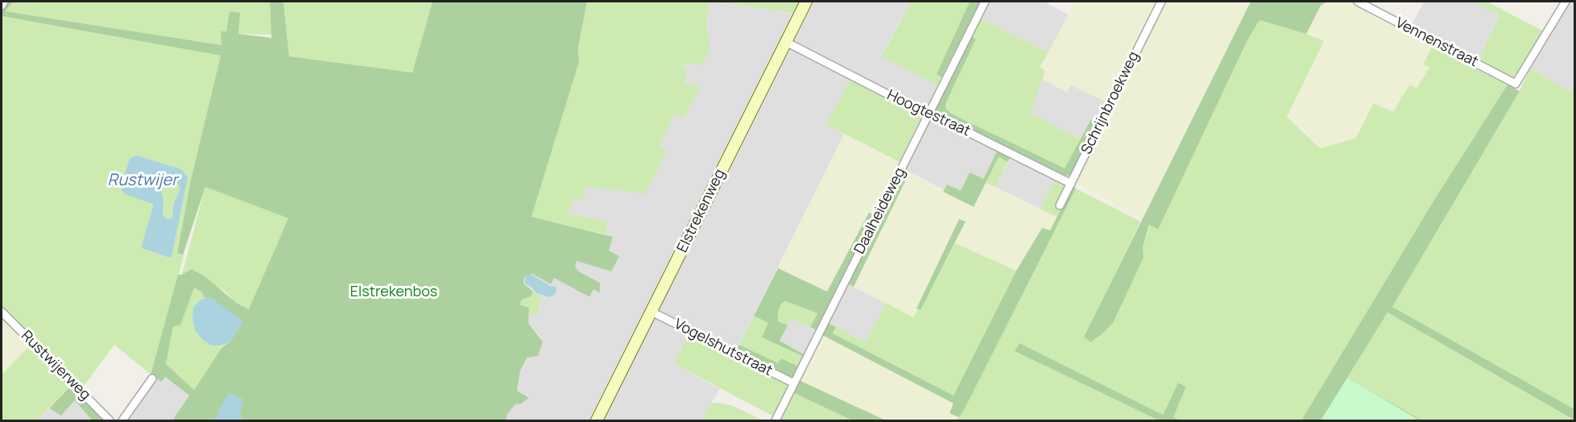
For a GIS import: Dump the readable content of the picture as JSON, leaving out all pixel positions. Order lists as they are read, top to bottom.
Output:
{
  "streets": {
    "street": [
      "Vennenstraat",
      "Schrijnbroekweg",
      "Hoogtestraat",
      "Elstrekenweg",
      "Daalheideweg",
      "Vogelshutstraat",
      "Rustwijerweg"
    ]
  },
  "crossings": [
    ["Schrijnbroekweg", "Hoogtestraat"],
    ["Hoogtestraat", "Elstrekenweg"],
    ["Hoogtestraat", "Daalheideweg"],
    ["Elstrekenweg", "Vogelshutstraat"],
    ["Daalheideweg", "Vogelshutstraat"]
  ],
  "water": ["Rustwijer"],
  "parks": ["Elstrekenbos"]
}
